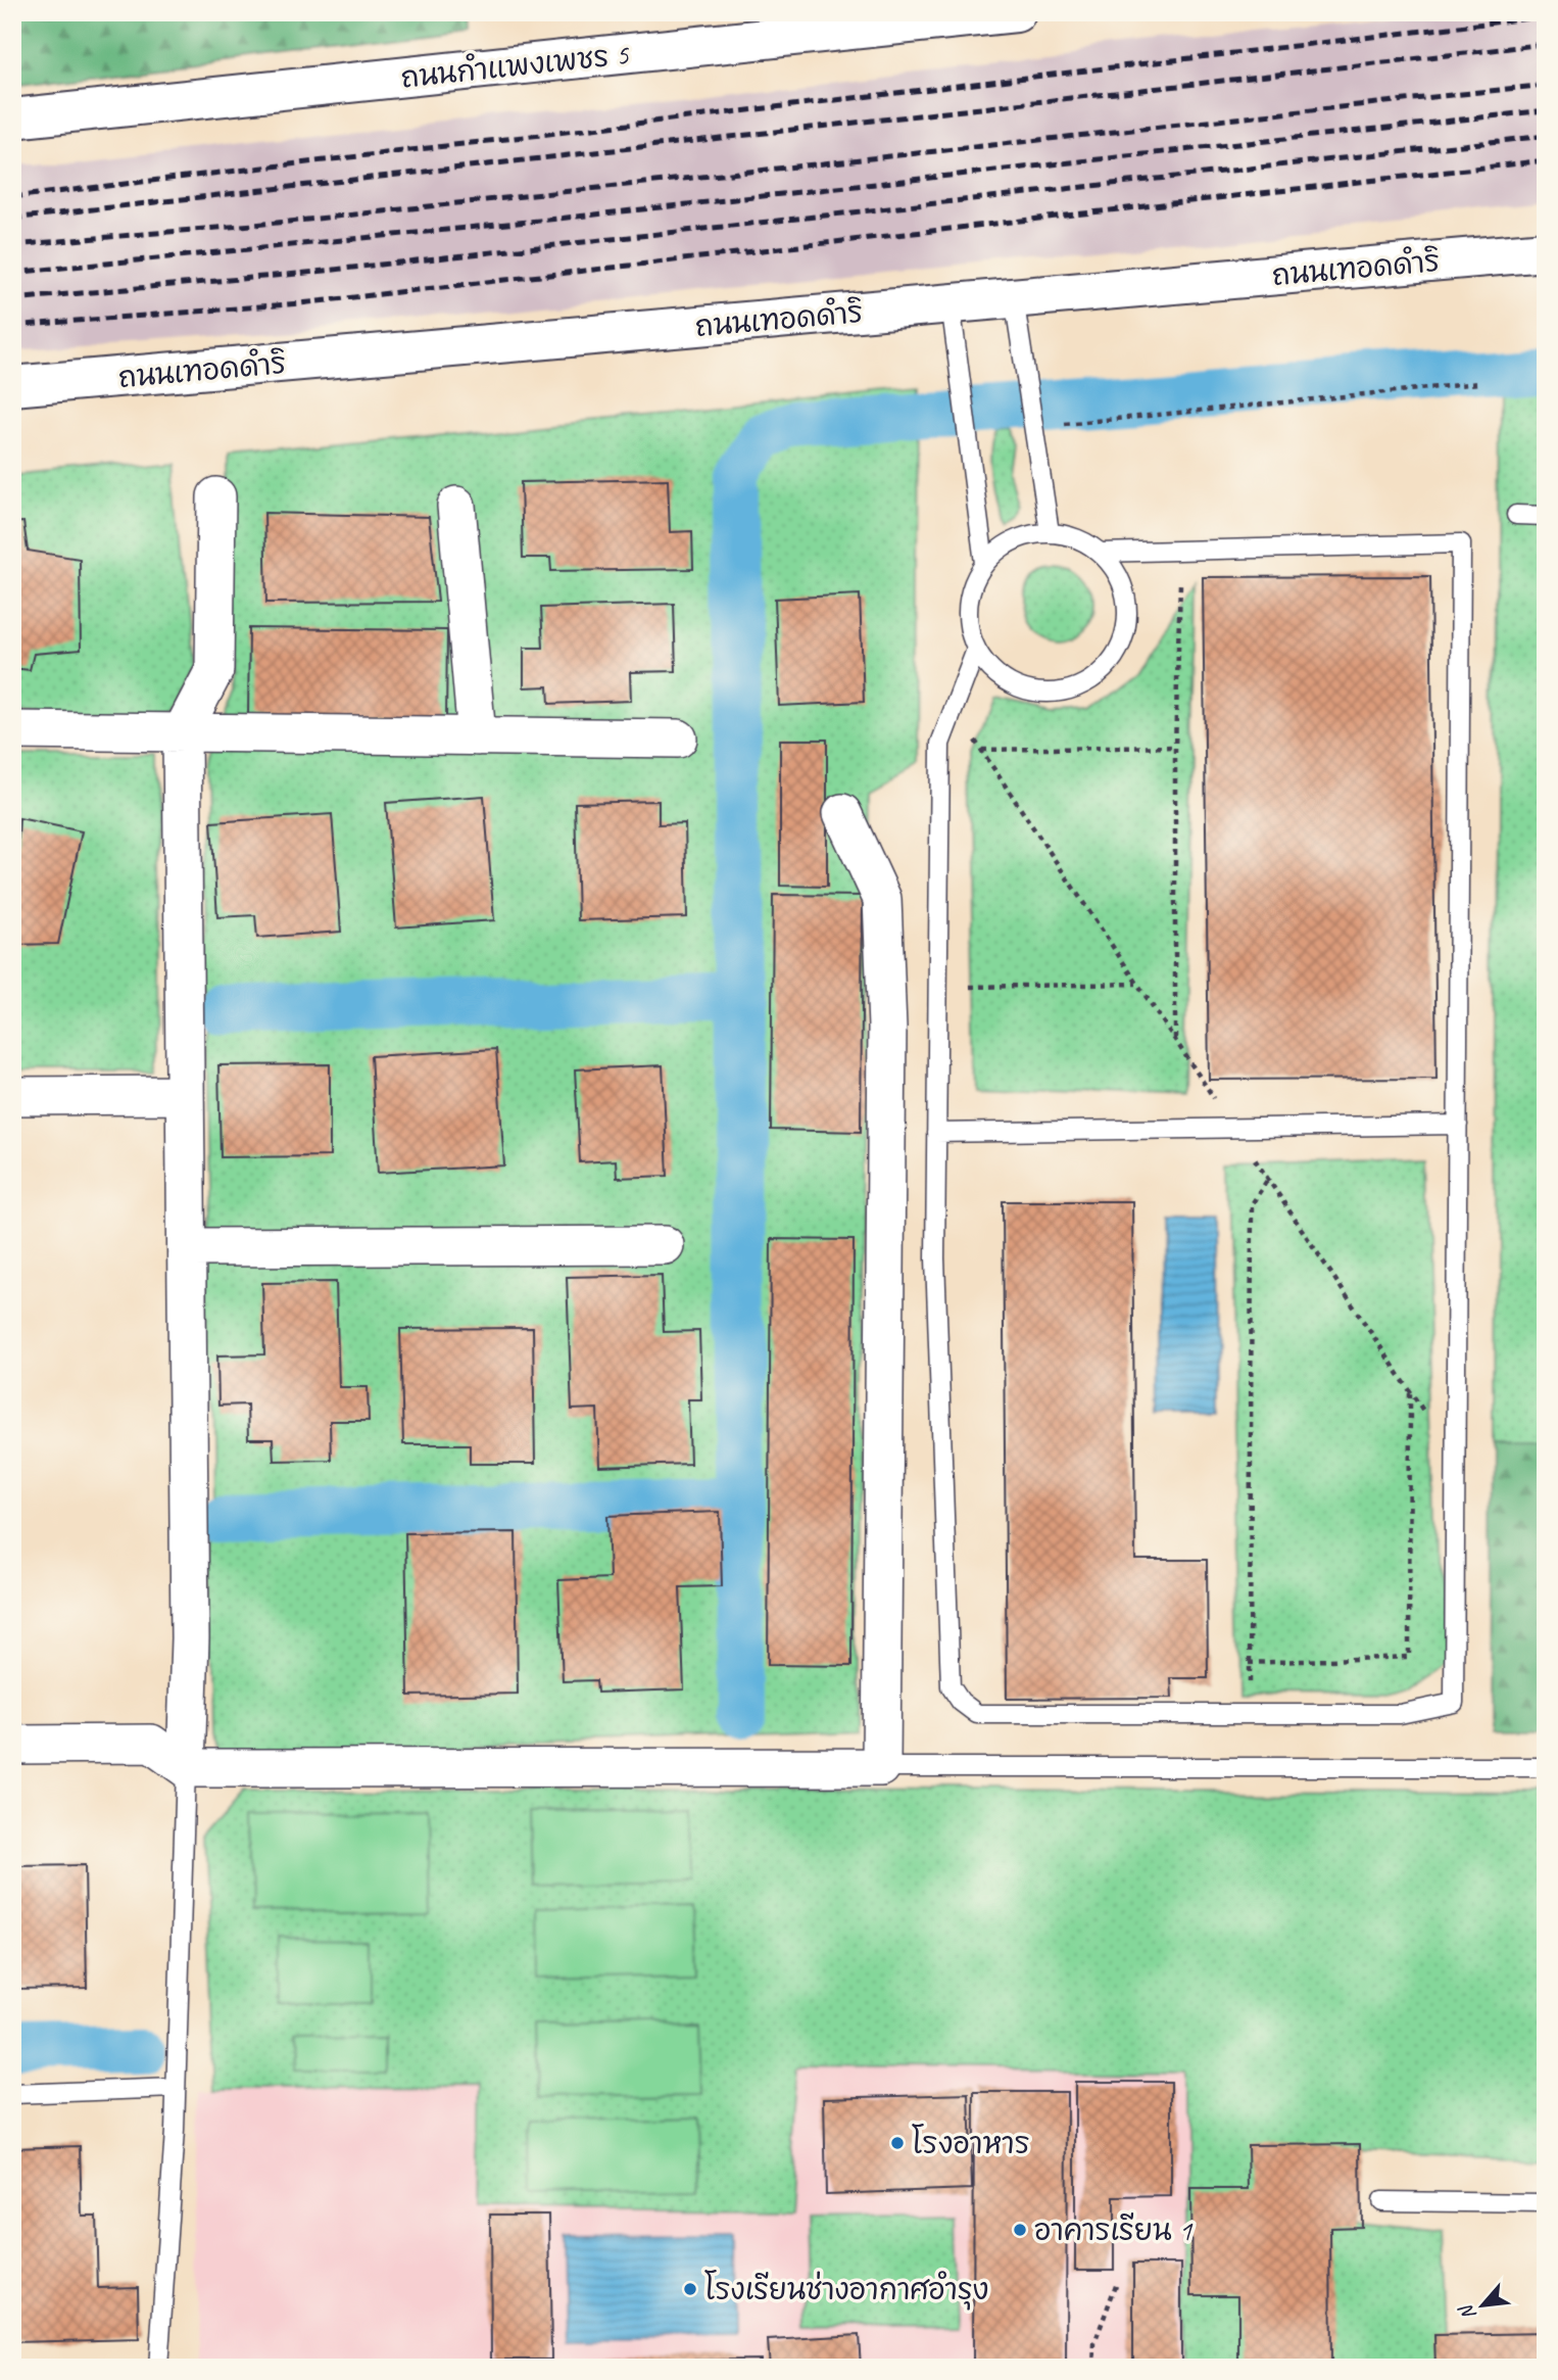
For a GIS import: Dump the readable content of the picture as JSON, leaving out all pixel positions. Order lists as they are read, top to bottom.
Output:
{
  "streets": {
    "street": ["ถนนกำแพงเพชร 5", "ถนนเทอดดำริ"]
  },
  "places": ["โรงอาหาร", "อาคารเรียน 1", "โรงเรียนช่างอากาศอำรุง"],
  "north": "bottom left"
}
